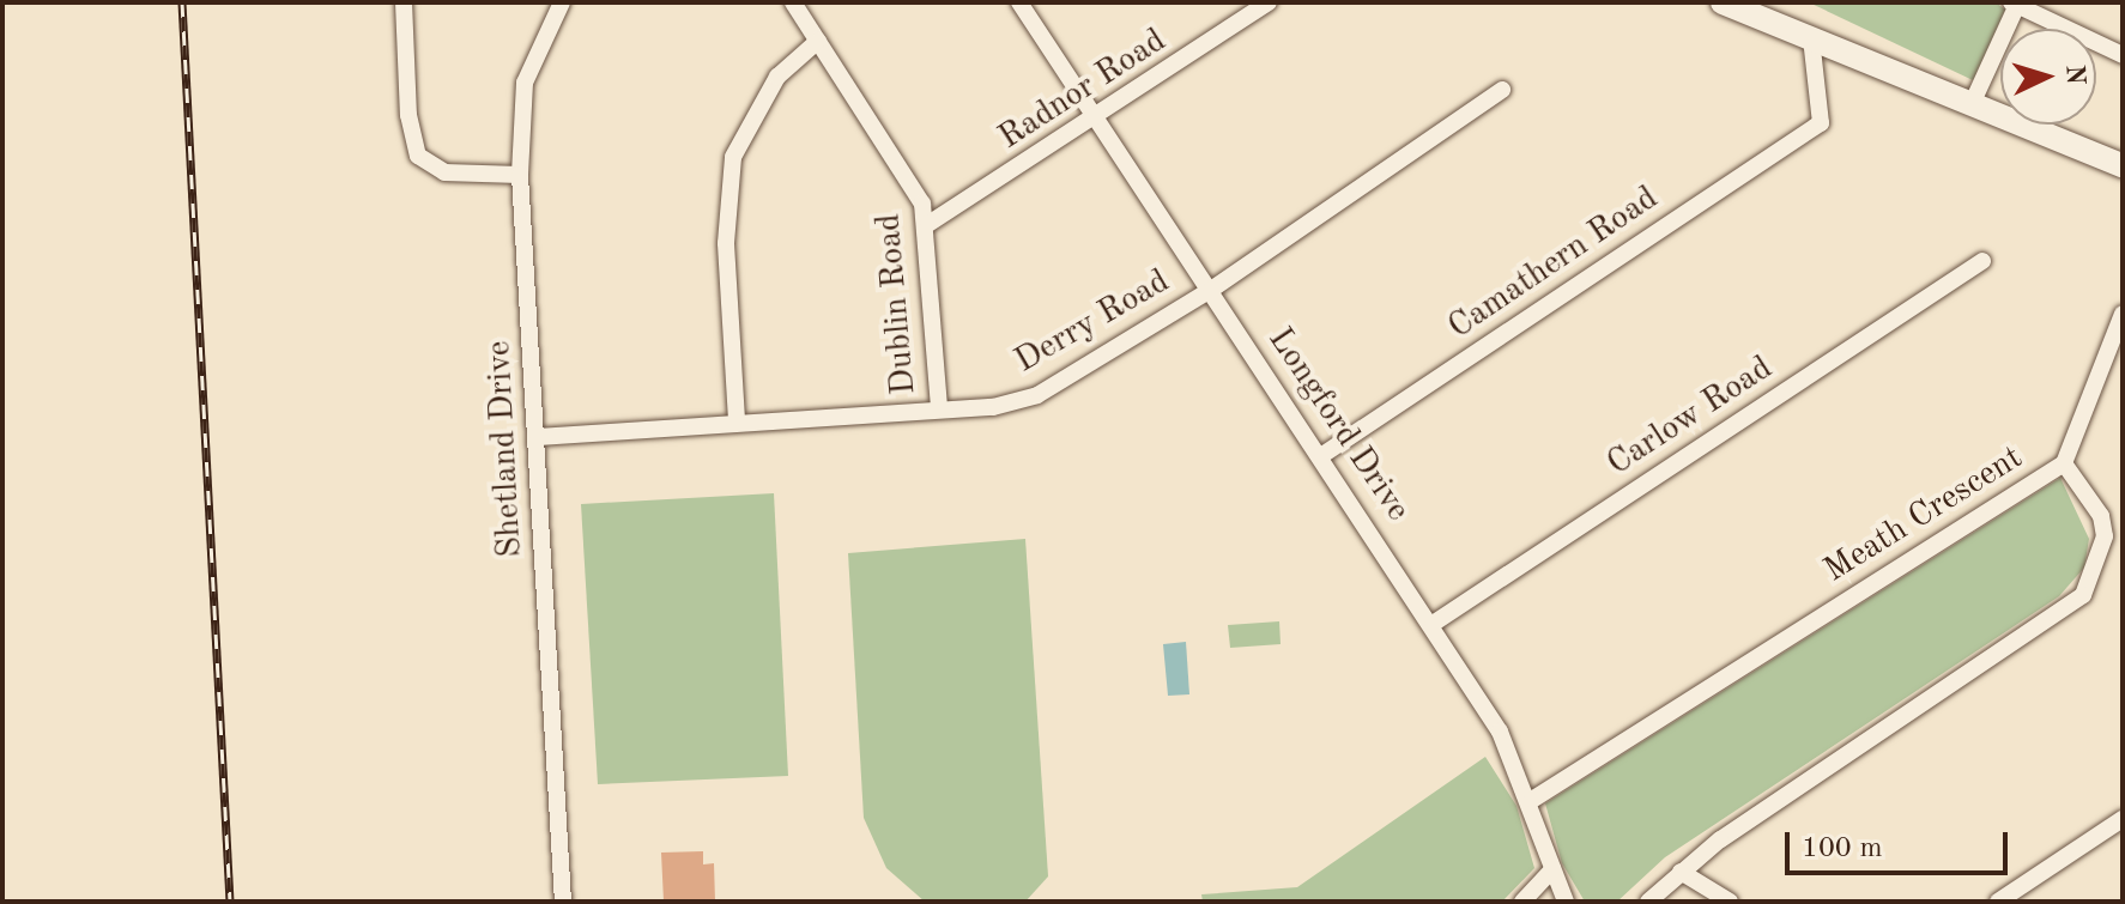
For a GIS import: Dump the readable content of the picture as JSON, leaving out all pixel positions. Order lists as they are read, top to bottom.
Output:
{
  "streets": {
    "street": [
      "Radnor Road",
      "Camathern Road",
      "Dublin Road",
      "Derry Road",
      "Carlow Road",
      "Longford Drive",
      "Shetland Drive",
      "Meath Crescent"
    ]
  },
  "crossings": [
    ["Radnor Road", "Dublin Road"],
    ["Radnor Road", "Longford Drive"],
    ["Camathern Road", "Longford Drive"],
    ["Dublin Road", "Derry Road"],
    ["Derry Road", "Longford Drive"],
    ["Derry Road", "Shetland Drive"],
    ["Carlow Road", "Longford Drive"],
    ["Longford Drive", "Meath Crescent"]
  ],
  "scale_bar": "100 m",
  "north": "right"
}
